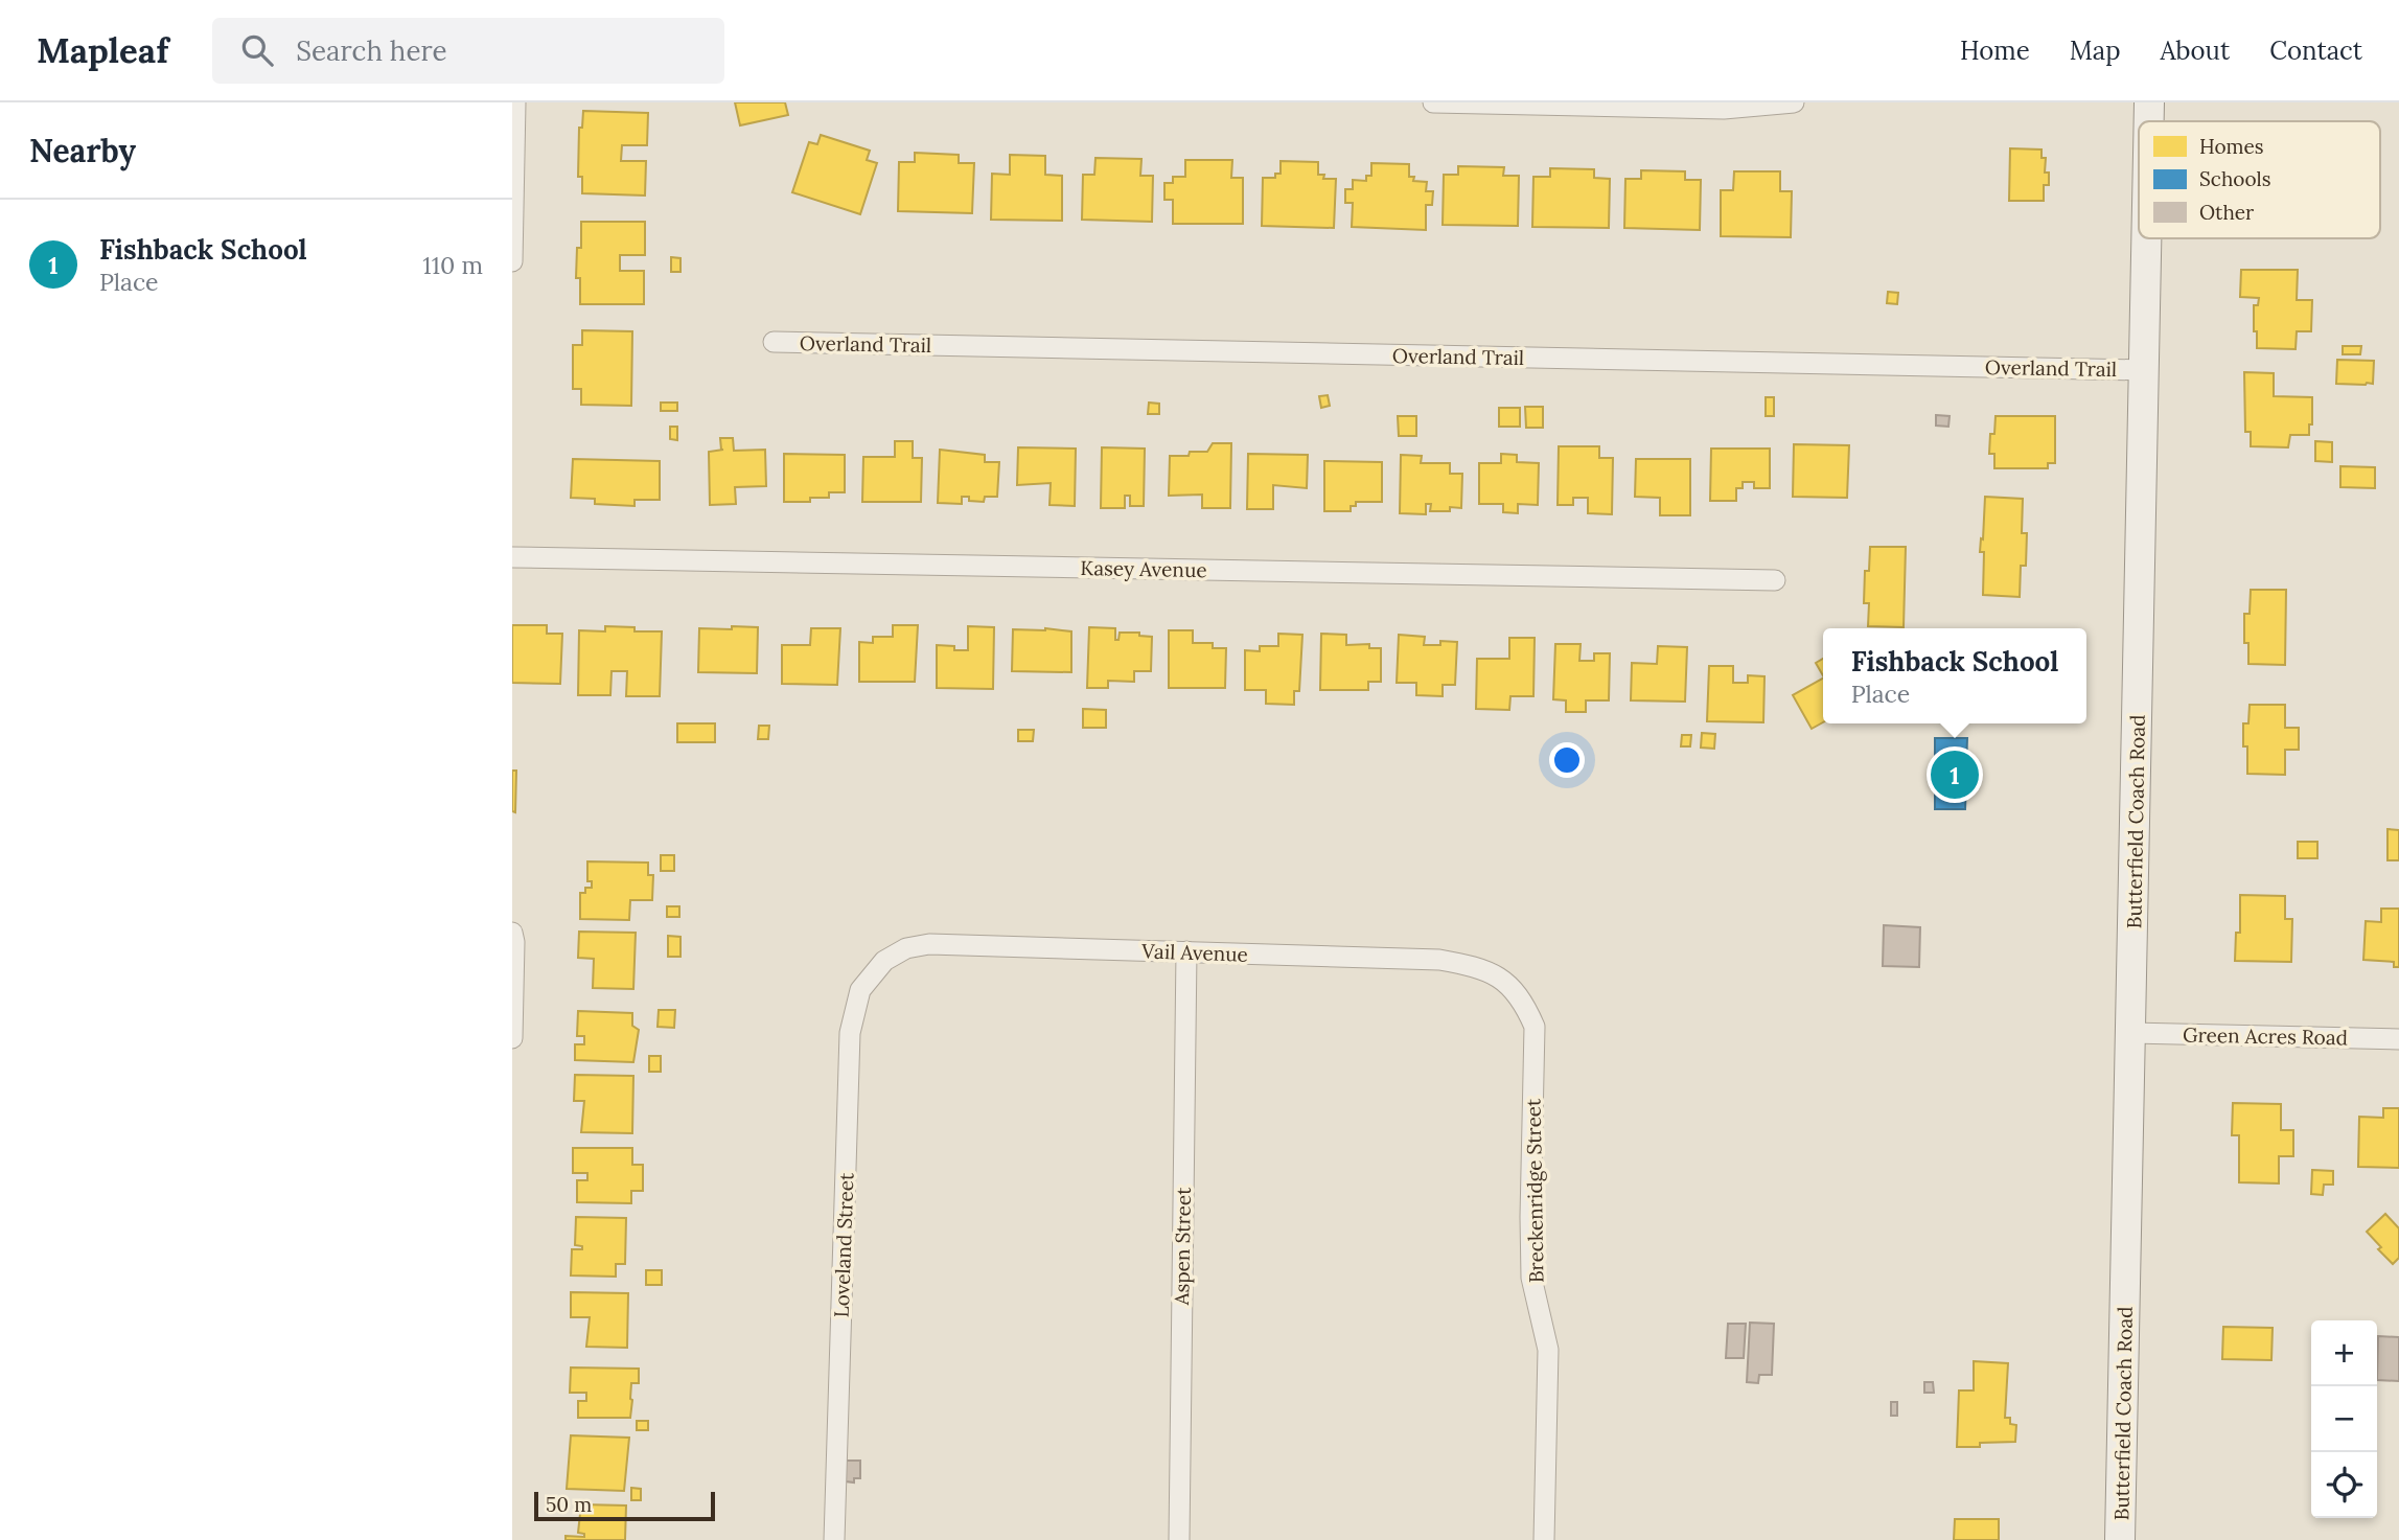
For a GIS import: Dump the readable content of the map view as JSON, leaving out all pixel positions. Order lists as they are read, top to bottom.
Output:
{
  "streets": {
    "main road": ["Butterfield Coach Road"],
    "street": [
      "Overland Trail",
      "Kasey Avenue",
      "Vail Avenue",
      "Green Acres Road",
      "Breckenridge Street",
      "Loveland Street",
      "Aspen Street"
    ]
  },
  "crossings": [
    ["Overland Trail", "Butterfield Coach Road"],
    ["Butterfield Coach Road", "Green Acres Road"],
    ["Vail Avenue", "Breckenridge Street"],
    ["Vail Avenue", "Loveland Street"],
    ["Vail Avenue", "Aspen Street"]
  ],
  "legend": ["Homes", "Schools", "Other"],
  "scale_bar": "50 m",
  "page": {
    "header": "Mapleaf",
    "search": "Search here",
    "nav": [
      "Home",
      "Map",
      "About",
      "Contact"
    ],
    "heading": "Nearby",
    "list": [
      {
        "mark": "1",
        "name": "Fishback School",
        "note": "Place",
        "value": "110 m"
      }
    ],
    "popup": ["Fishback School", "Place"],
    "pins": "1",
    "map_buttons": ["+", "−"],
    "scale": "50 m"
  }
}
